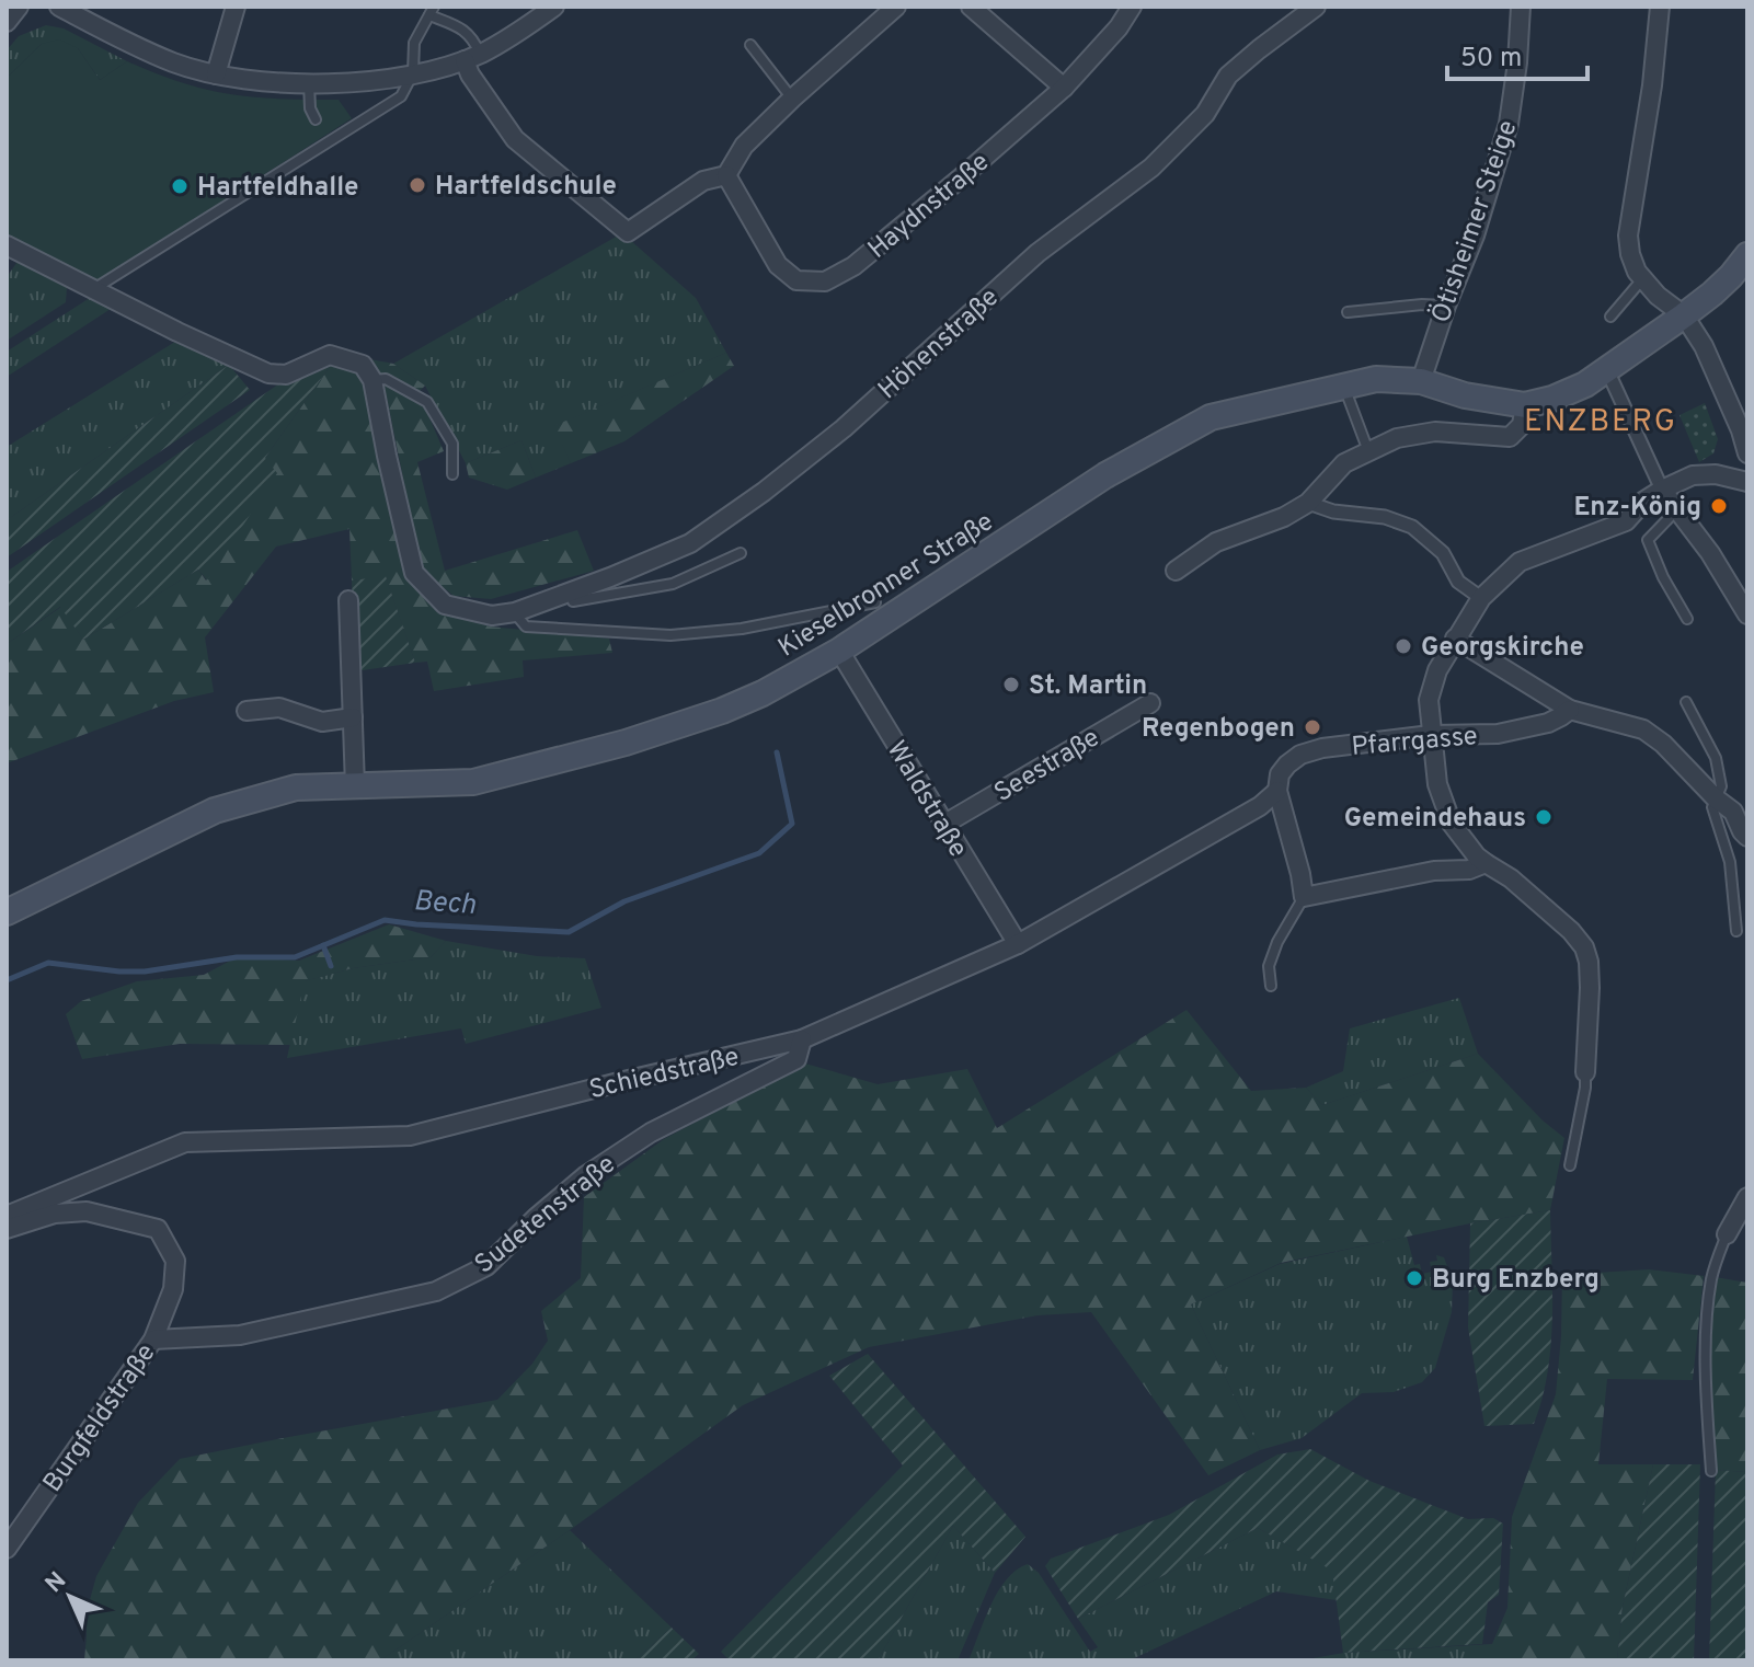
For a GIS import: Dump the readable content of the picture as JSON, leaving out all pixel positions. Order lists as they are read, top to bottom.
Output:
{
  "streets": {
    "main road": ["Kieselbronner Straße"],
    "street": [
      "Haydnstraße",
      "Ötisheimer Steige",
      "Höhenstraße",
      "Pfarrgasse",
      "Seestraße",
      "Waldstraße",
      "Schiedstraße",
      "Sudetenstraße",
      "Burgfeldstraße"
    ]
  },
  "crossings": [
    ["Ötisheimer Steige", "Kieselbronner Straße"],
    ["Kieselbronner Straße", "Waldstraße"],
    ["Pfarrgasse", "Schiedstraße"],
    ["Seestraße", "Waldstraße"],
    ["Waldstraße", "Schiedstraße"],
    ["Schiedstraße", "Sudetenstraße"],
    ["Sudetenstraße", "Burgfeldstraße"]
  ],
  "districts": ["ENZBERG"],
  "water": ["Bech"],
  "places": [
    "Hartfeldschule",
    "Hartfeldhalle",
    "Enz-König",
    "Georgskirche",
    "St. Martin",
    "Regenbogen",
    "Gemeindehaus",
    "Burg Enzberg"
  ],
  "scale_bar": "50 m",
  "north": "top left"
}
